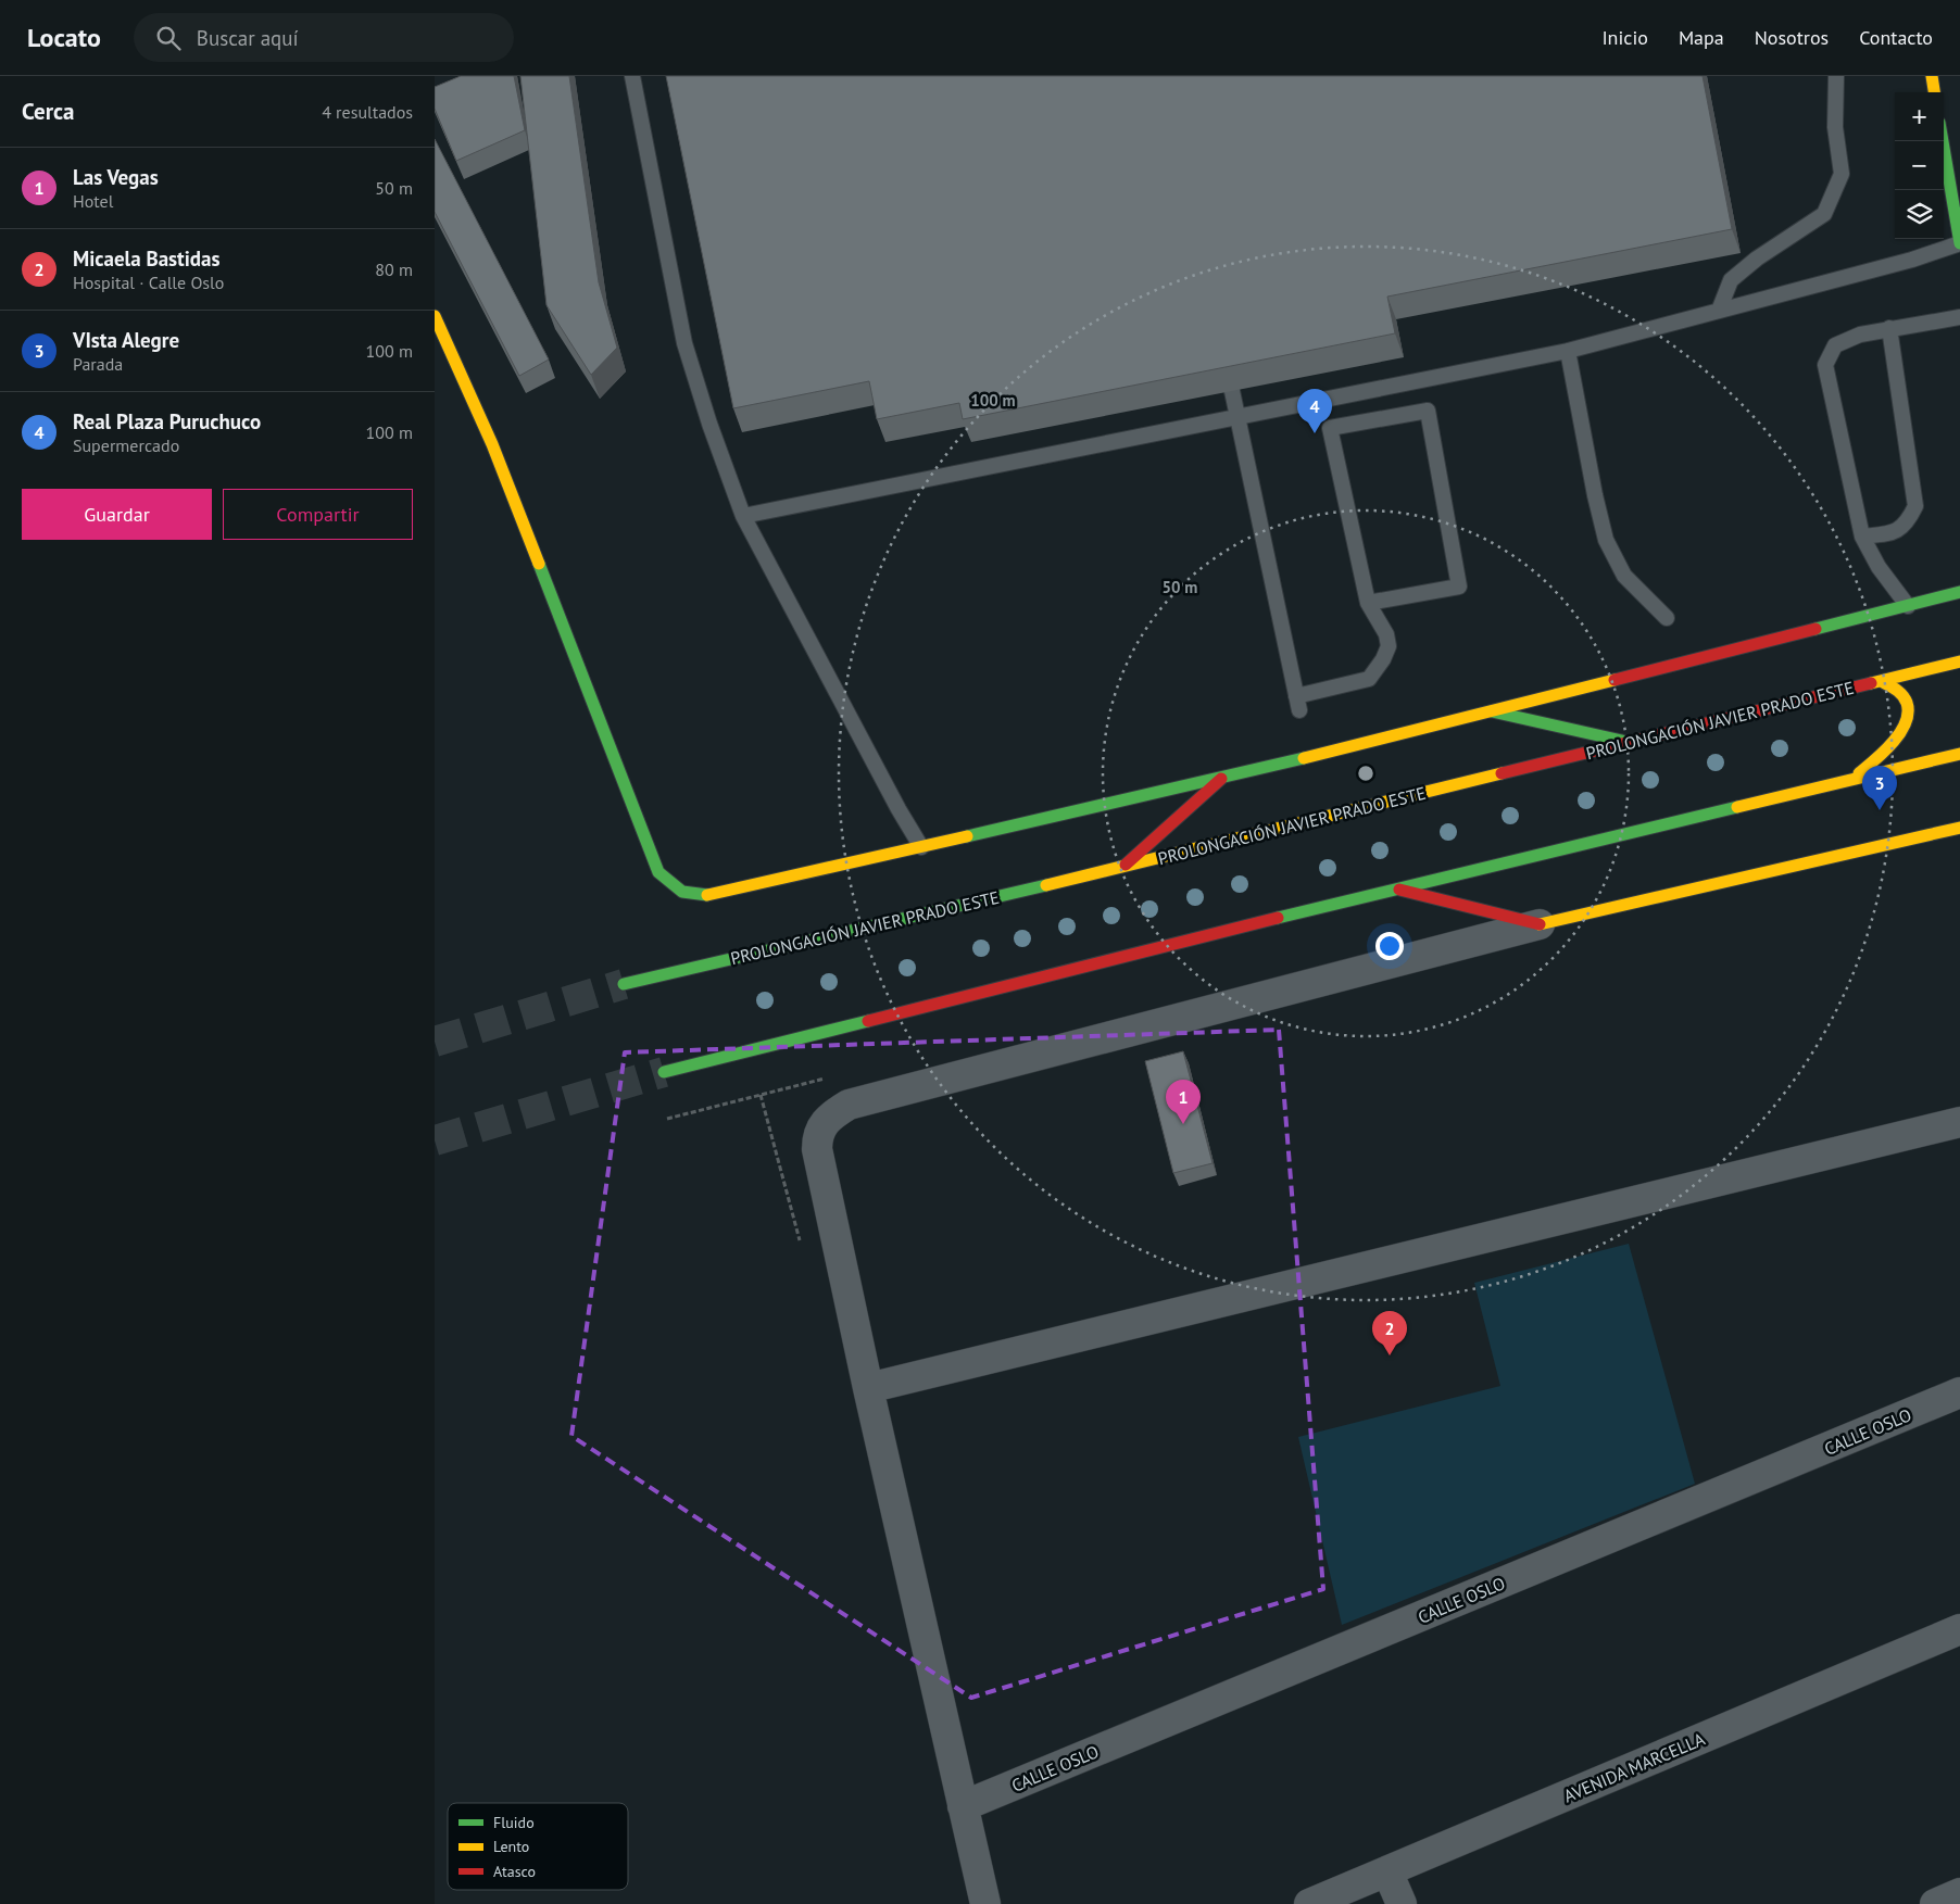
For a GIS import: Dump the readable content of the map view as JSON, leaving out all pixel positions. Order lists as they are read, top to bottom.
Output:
{
  "streets": {
    "main road": ["PROLONGACIÓN JAVIER PRADO ESTE"],
    "street": ["CALLE OSLO", "AVENIDA MARCELLA"]
  },
  "legend": ["Fluido", "Lento", "Atasco"],
  "page": {
    "header": "Locato",
    "search": "Buscar aquí",
    "nav": [
      "Inicio",
      "Mapa",
      "Nosotros",
      "Contacto"
    ],
    "heading": ["Cerca", "4 resultados"],
    "map_buttons": ["+", "−"],
    "list": [
      {
        "mark": "1",
        "name": "Las Vegas",
        "note": "Hotel",
        "value": "50 m"
      },
      {
        "mark": "2",
        "name": "Micaela Bastidas",
        "note": "Hospital · Calle Oslo",
        "value": "80 m"
      },
      {
        "mark": "3",
        "name": "VIsta Alegre",
        "note": "Parada",
        "value": "100 m"
      },
      {
        "mark": "4",
        "name": "Real Plaza Puruchuco",
        "note": "Supermercado",
        "value": "100 m"
      }
    ],
    "pins": [
      "4",
      "3",
      "1",
      "2"
    ],
    "buttons": ["Guardar", "Compartir"]
  },
  "rings": ["100 m", "50 m"]
}
